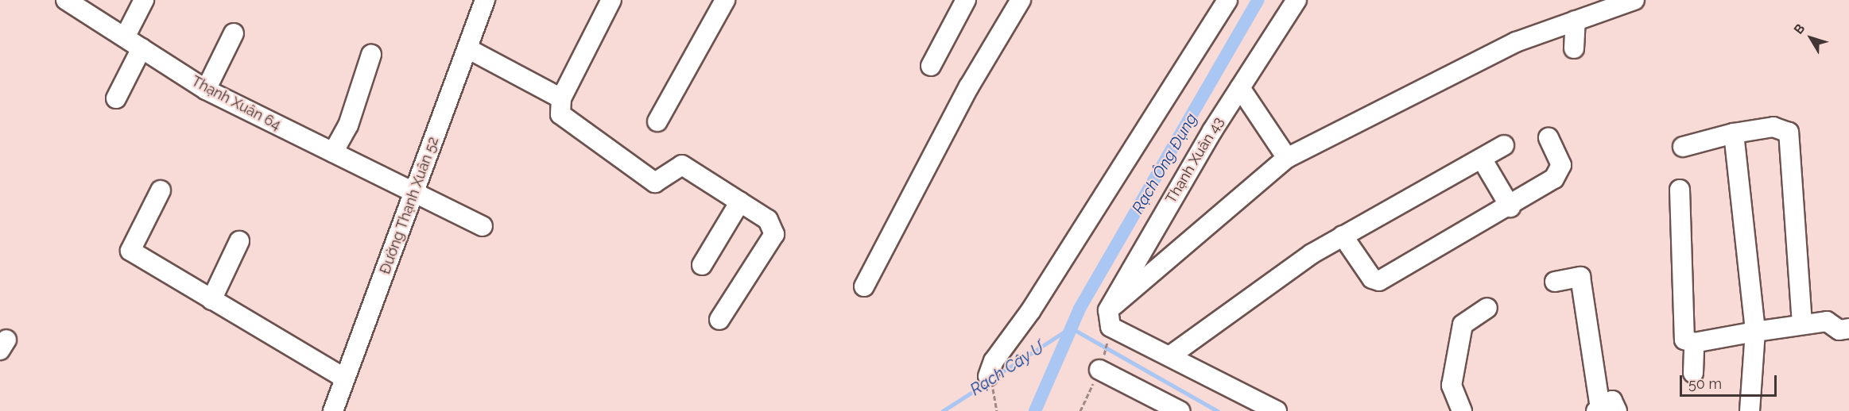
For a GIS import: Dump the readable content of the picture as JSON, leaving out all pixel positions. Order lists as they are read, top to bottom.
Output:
{
  "streets": {
    "street": ["Thạnh Xuân 64", "Thạnh Xuân 43", "Đường Thạnh Xuân 52"]
  },
  "crossings": [
    ["Thạnh Xuân 64", "Đường Thạnh Xuân 52"]
  ],
  "water": ["Rạch Ông Đụng", "Rạch Cây Ư"],
  "scale_bar": "50 m",
  "north": "top left"
}
